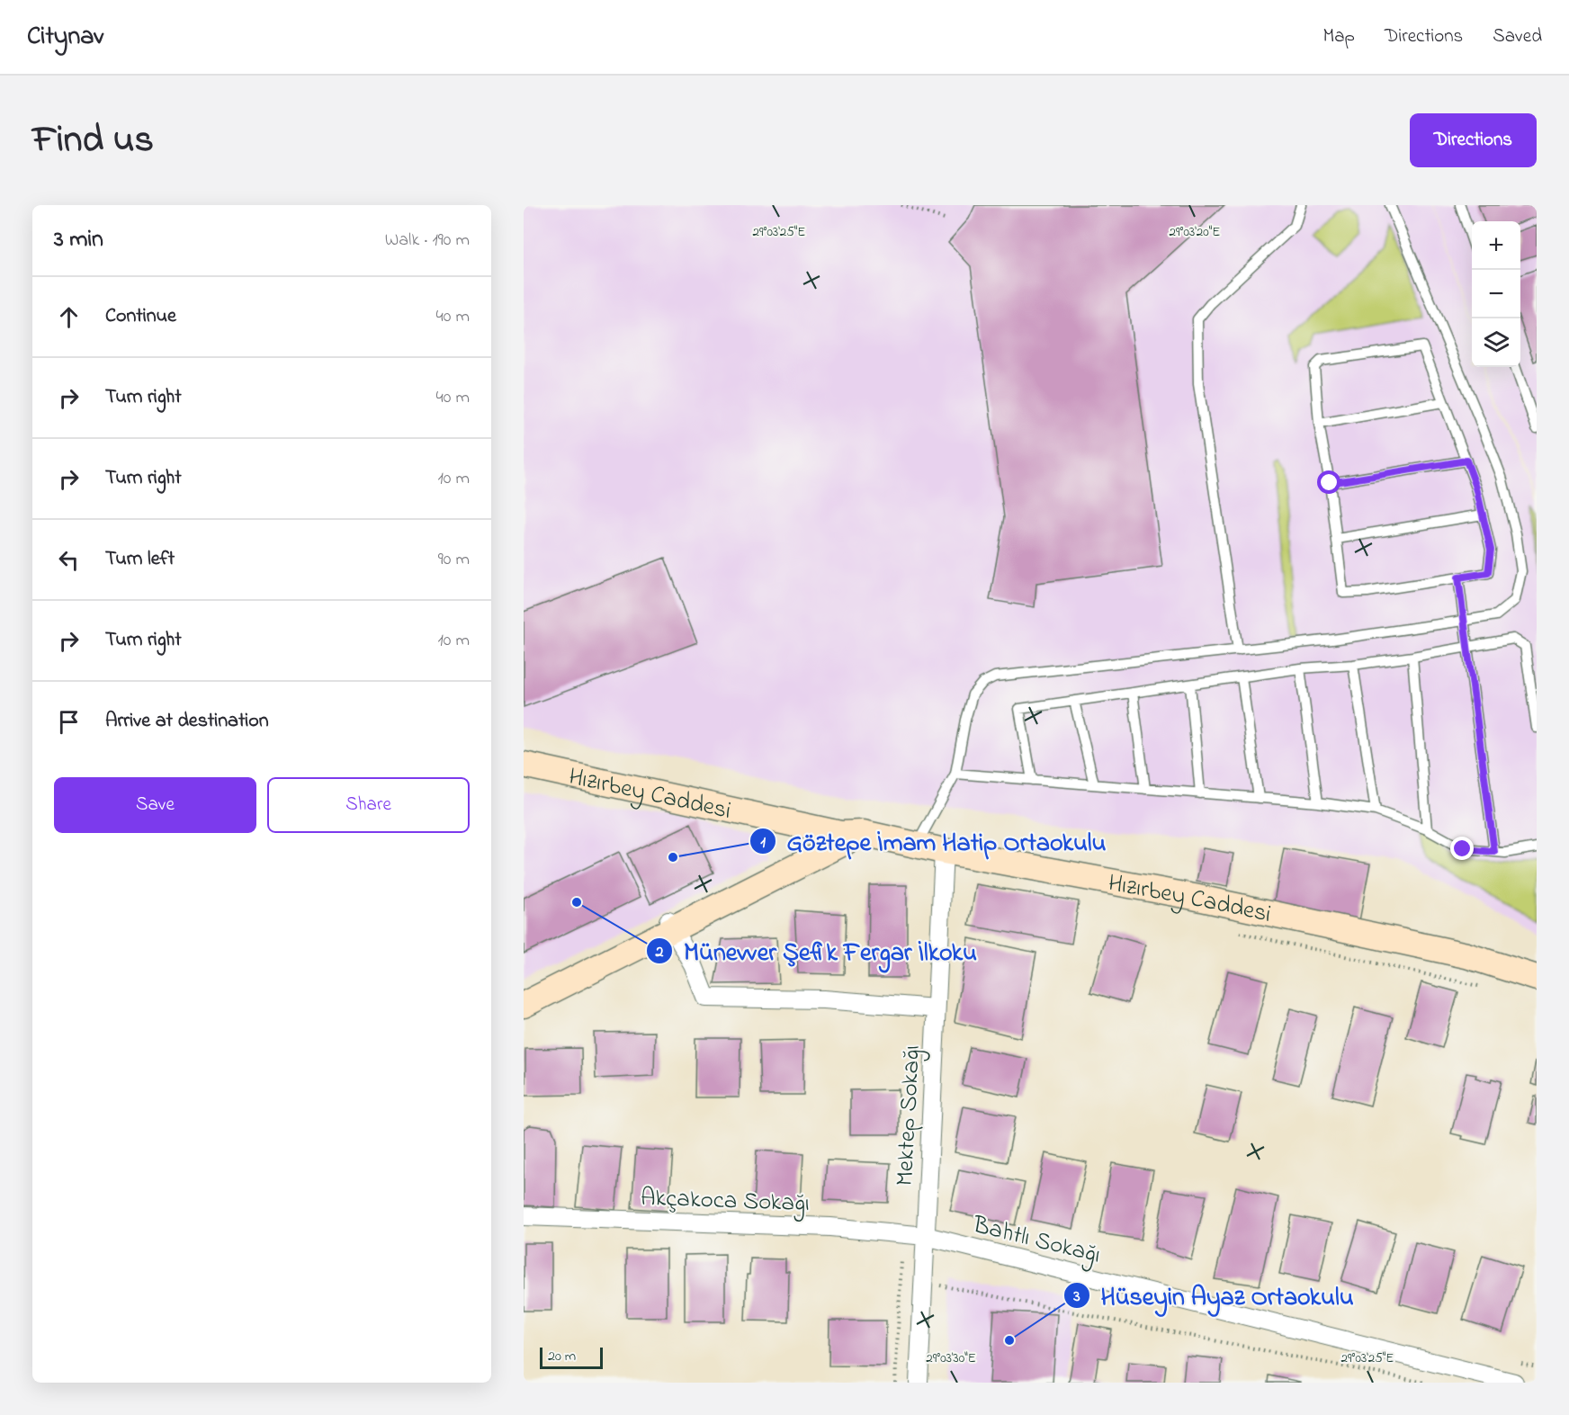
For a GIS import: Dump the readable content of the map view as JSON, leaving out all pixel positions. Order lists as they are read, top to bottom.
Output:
{
  "streets": {
    "street": [
      "Hızırbey Caddesi",
      "Mektep Sokağı",
      "Akçakoca Sokağı",
      "Bahtlı Sokağı"
    ]
  },
  "crossings": [
    ["Hızırbey Caddesi", "Mektep Sokağı"],
    ["Mektep Sokağı", "Akçakoca Sokağı"],
    ["Mektep Sokağı", "Bahtlı Sokağı"],
    ["Akçakoca Sokağı", "Bahtlı Sokağı"]
  ],
  "places": ["Göztepe İmam Hatip Ortaokulu", "Münevver Şefik Fergar İlkoku", "Hüseyin Ayaz Ortaokulu"],
  "scale_bar": "20 m",
  "page": {
    "header": "Citynav",
    "nav": ["Map", "Directions", "Saved"],
    "title": "Find us",
    "buttons": [
      "Directions",
      ["Save", "Share"]
    ],
    "heading": ["3 min", "Walk · 190 m"],
    "map_buttons": ["+", "−"],
    "list": [
      ["Continue", "40 m"],
      ["Turn right", "40 m"],
      ["Turn right", "10 m"],
      ["Turn left", "90 m"],
      ["Turn right", "10 m"],
      "Arrive at destination"
    ],
    "scale": "20 m"
  },
  "coordinates": ["29°03'25\"E", "29°03'20\"E", "29°03'30\"E"]
}
